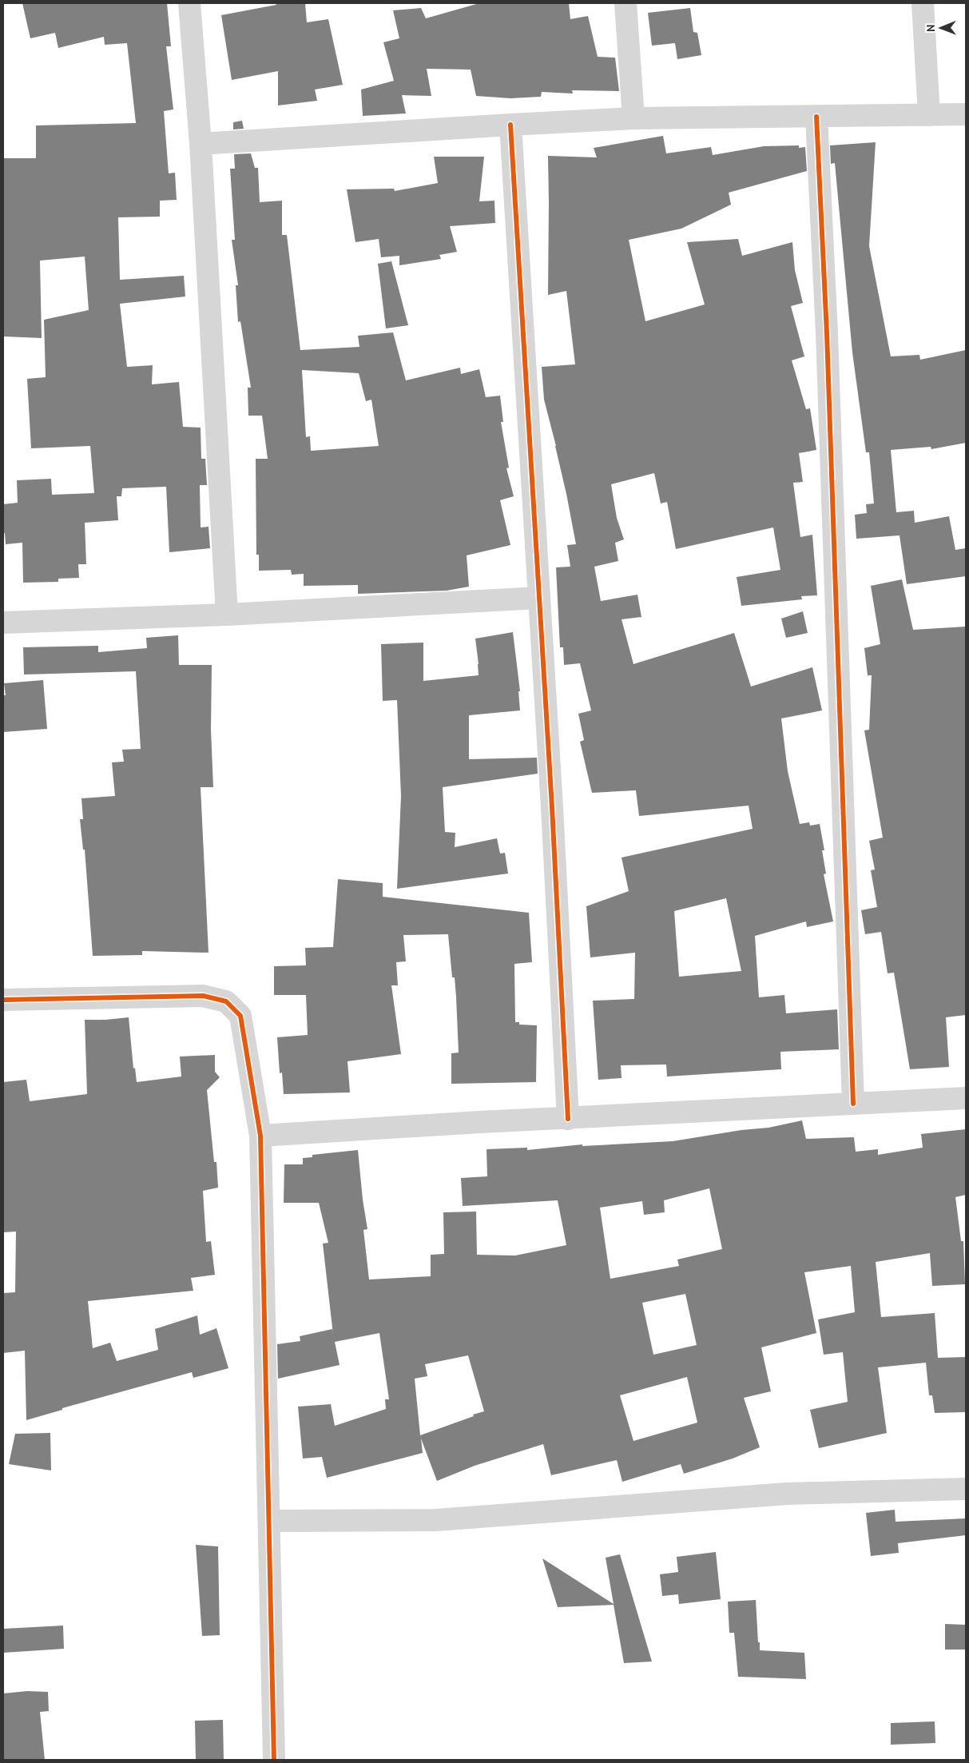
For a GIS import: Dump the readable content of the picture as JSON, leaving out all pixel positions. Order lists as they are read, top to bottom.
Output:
{
  "north": "left"
}
